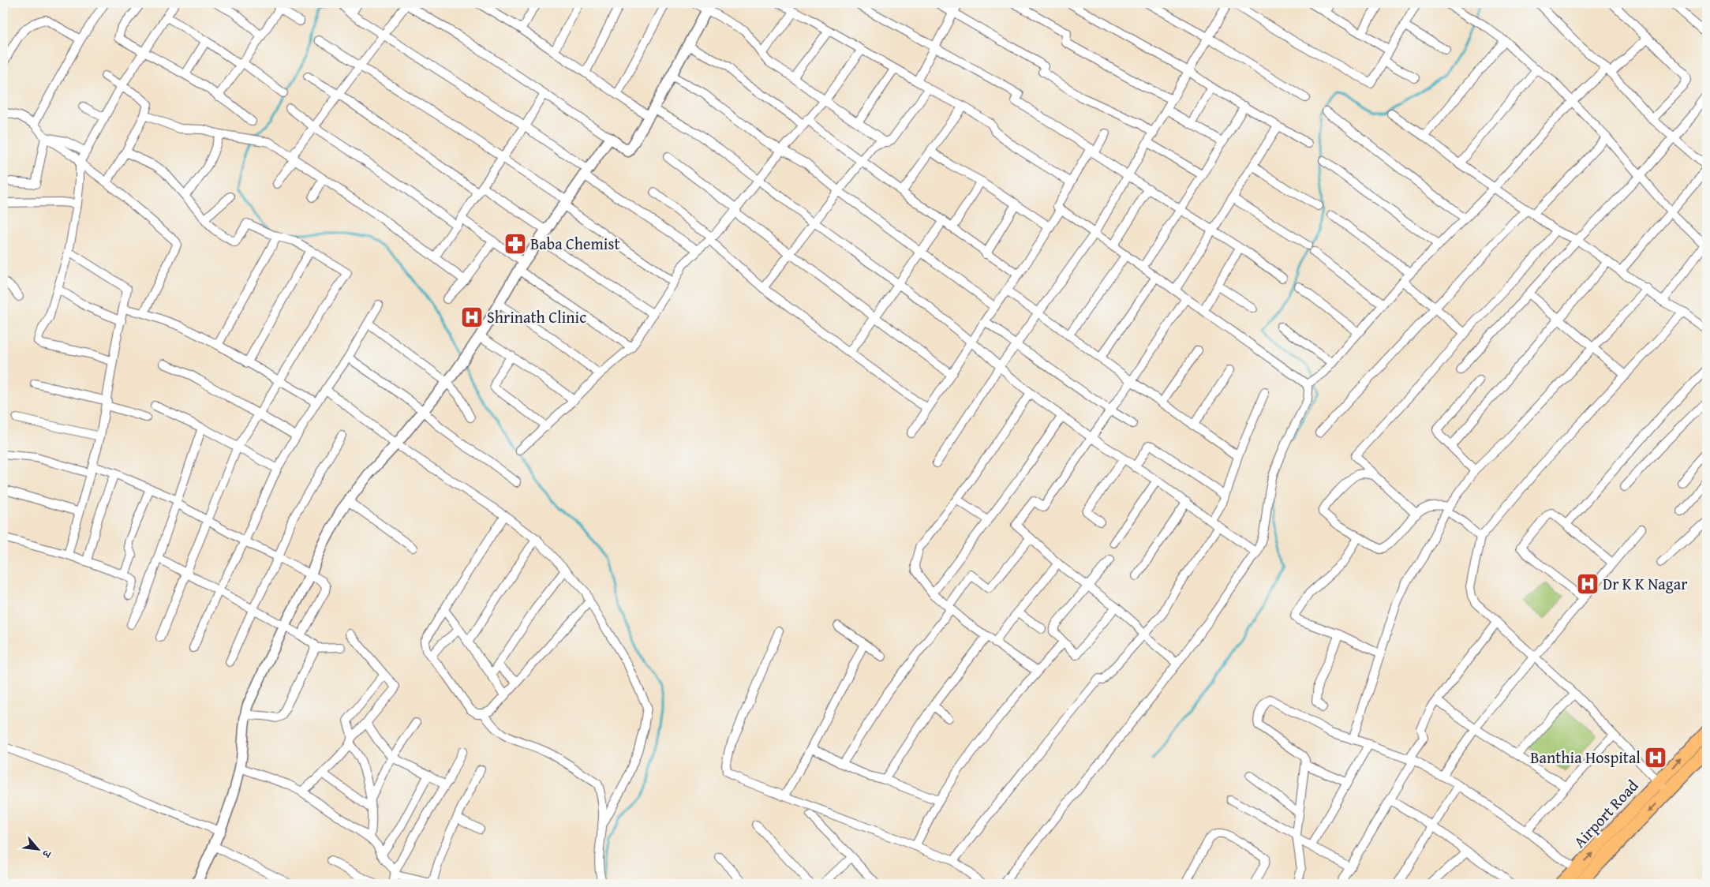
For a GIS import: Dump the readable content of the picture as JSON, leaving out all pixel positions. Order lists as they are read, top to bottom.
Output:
{
  "streets": {
    "main road": ["Airport Road"]
  },
  "places": {
    "pharmacy": ["Baba Chemist"],
    "hospital": ["Shrinath Clinic", "Dr K K Nagar", "Banthia Hospital"]
  },
  "north": "bottom right"
}
